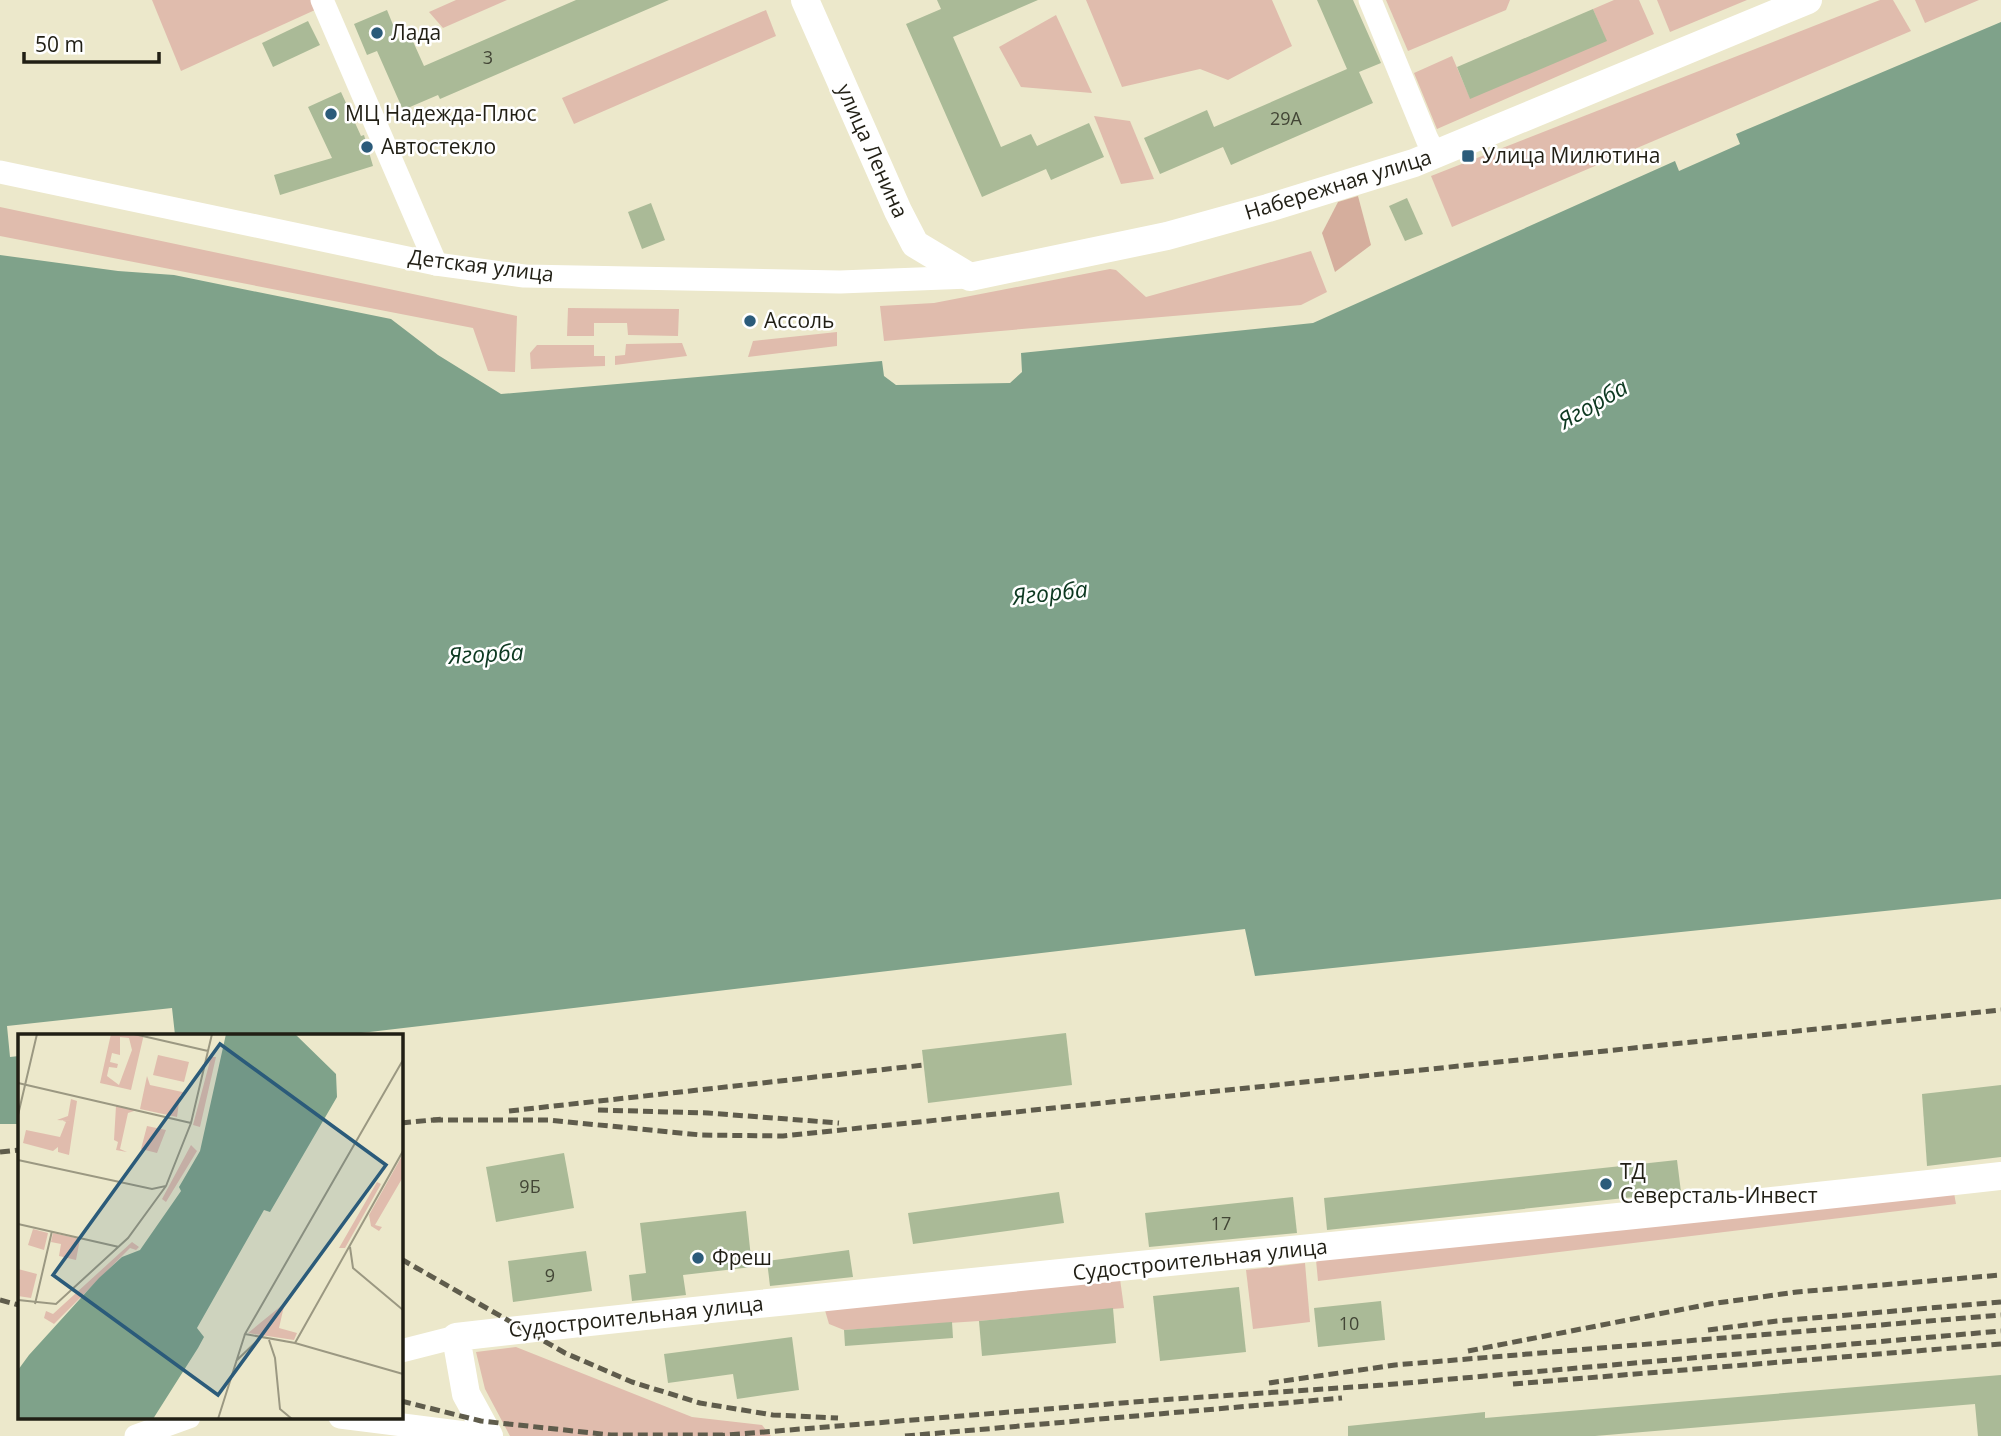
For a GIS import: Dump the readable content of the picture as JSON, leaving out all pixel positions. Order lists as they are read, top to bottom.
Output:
{
  "streets": {
    "main road": ["улица Ленина", "Набережная улица", "Судостроительная улица"],
    "street": ["Детская улица"]
  },
  "crossings": [
    ["улица Ленина", "Набережная улица"],
    ["улица Ленина", "Детская улица"],
    ["Набережная улица", "Детская улица"]
  ],
  "water": ["Ягорба"],
  "places": {
    "other": [
      "Лада",
      "МЦ Надежда-Плюс",
      "Автостекло",
      "Ассоль",
      "ТД Северсталь-Инвест",
      "Фреш"
    ],
    "transit": ["Улица Милютина"]
  },
  "house_numbers": [
    "3",
    "29А",
    "9Б",
    "17",
    "9",
    "10"
  ],
  "scale_bar": "50 m"
}
